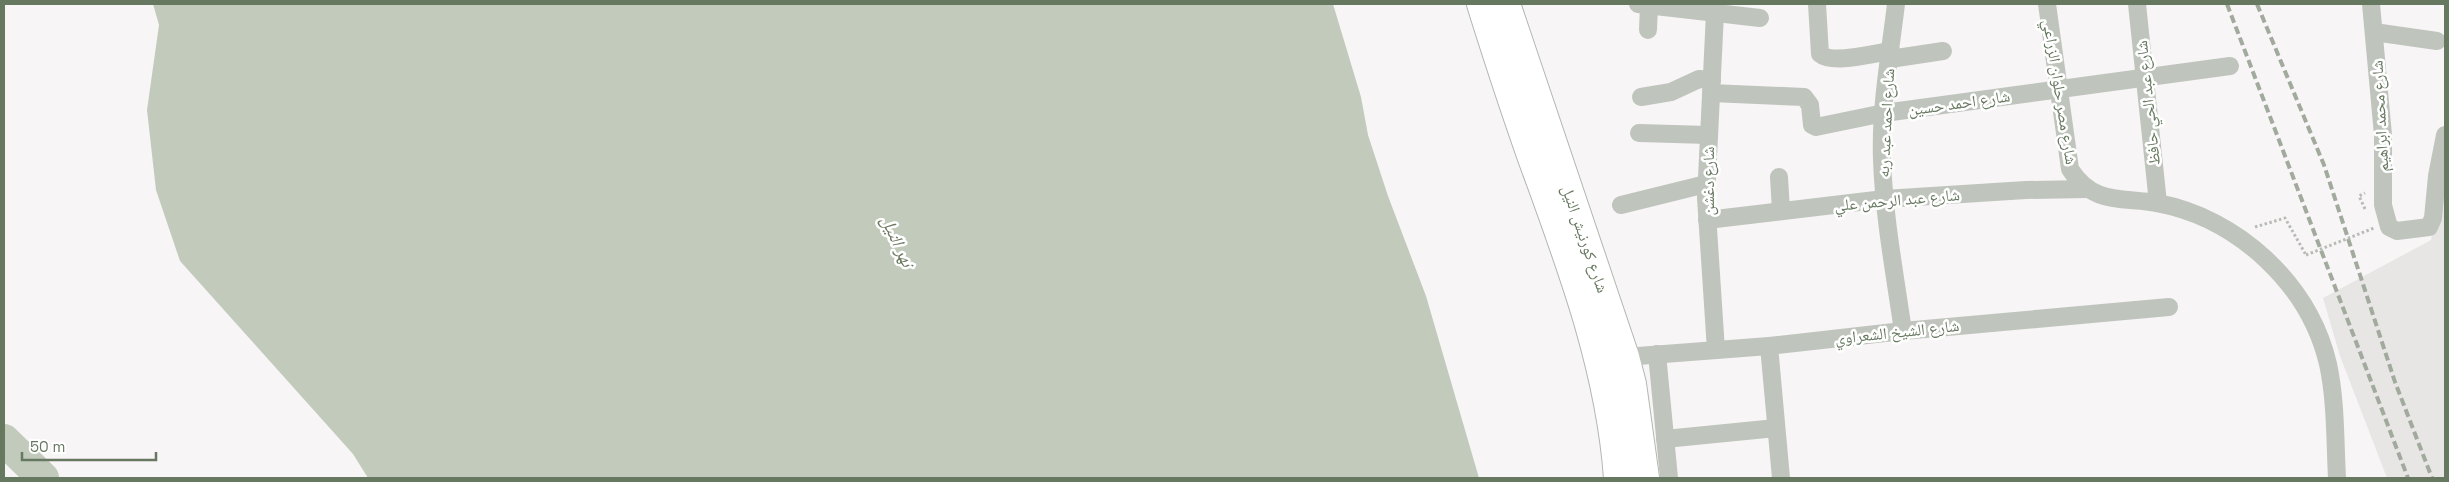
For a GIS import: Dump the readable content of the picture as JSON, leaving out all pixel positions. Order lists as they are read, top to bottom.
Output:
{
  "streets": {
    "highway": ["شارع كورنيش النيل"],
    "street": [
      "شارع مصر حلوان الزراعي",
      "شارع احمد حسين",
      "شارع عبد الحي حافظ",
      "شارع محمد ابراهيم",
      "شارع احمد عبد ربه",
      "شارع دغشن",
      "شارع عبد الرحمن علي",
      "شارع الشيخ الشعراوي"
    ]
  },
  "crossings": [
    ["شارع مصر حلوان الزراعي", "شارع احمد حسين"],
    ["شارع مصر حلوان الزراعي", "شارع عبد الحي حافظ"],
    ["شارع مصر حلوان الزراعي", "شارع عبد الرحمن علي"],
    ["شارع احمد حسين", "شارع عبد الحي حافظ"],
    ["شارع احمد حسين", "شارع احمد عبد ربه"],
    ["شارع احمد حسين", "شارع دغشن"],
    ["شارع احمد عبد ربه", "شارع عبد الرحمن علي"],
    ["شارع احمد عبد ربه", "شارع الشيخ الشعراوي"],
    ["شارع دغشن", "شارع عبد الرحمن علي"],
    ["شارع دغشن", "شارع الشيخ الشعراوي"],
    ["شارع كورنيش النيل", "شارع الشيخ الشعراوي"]
  ],
  "water": ["نهر النيل"],
  "scale_bar": "50 m"
}
